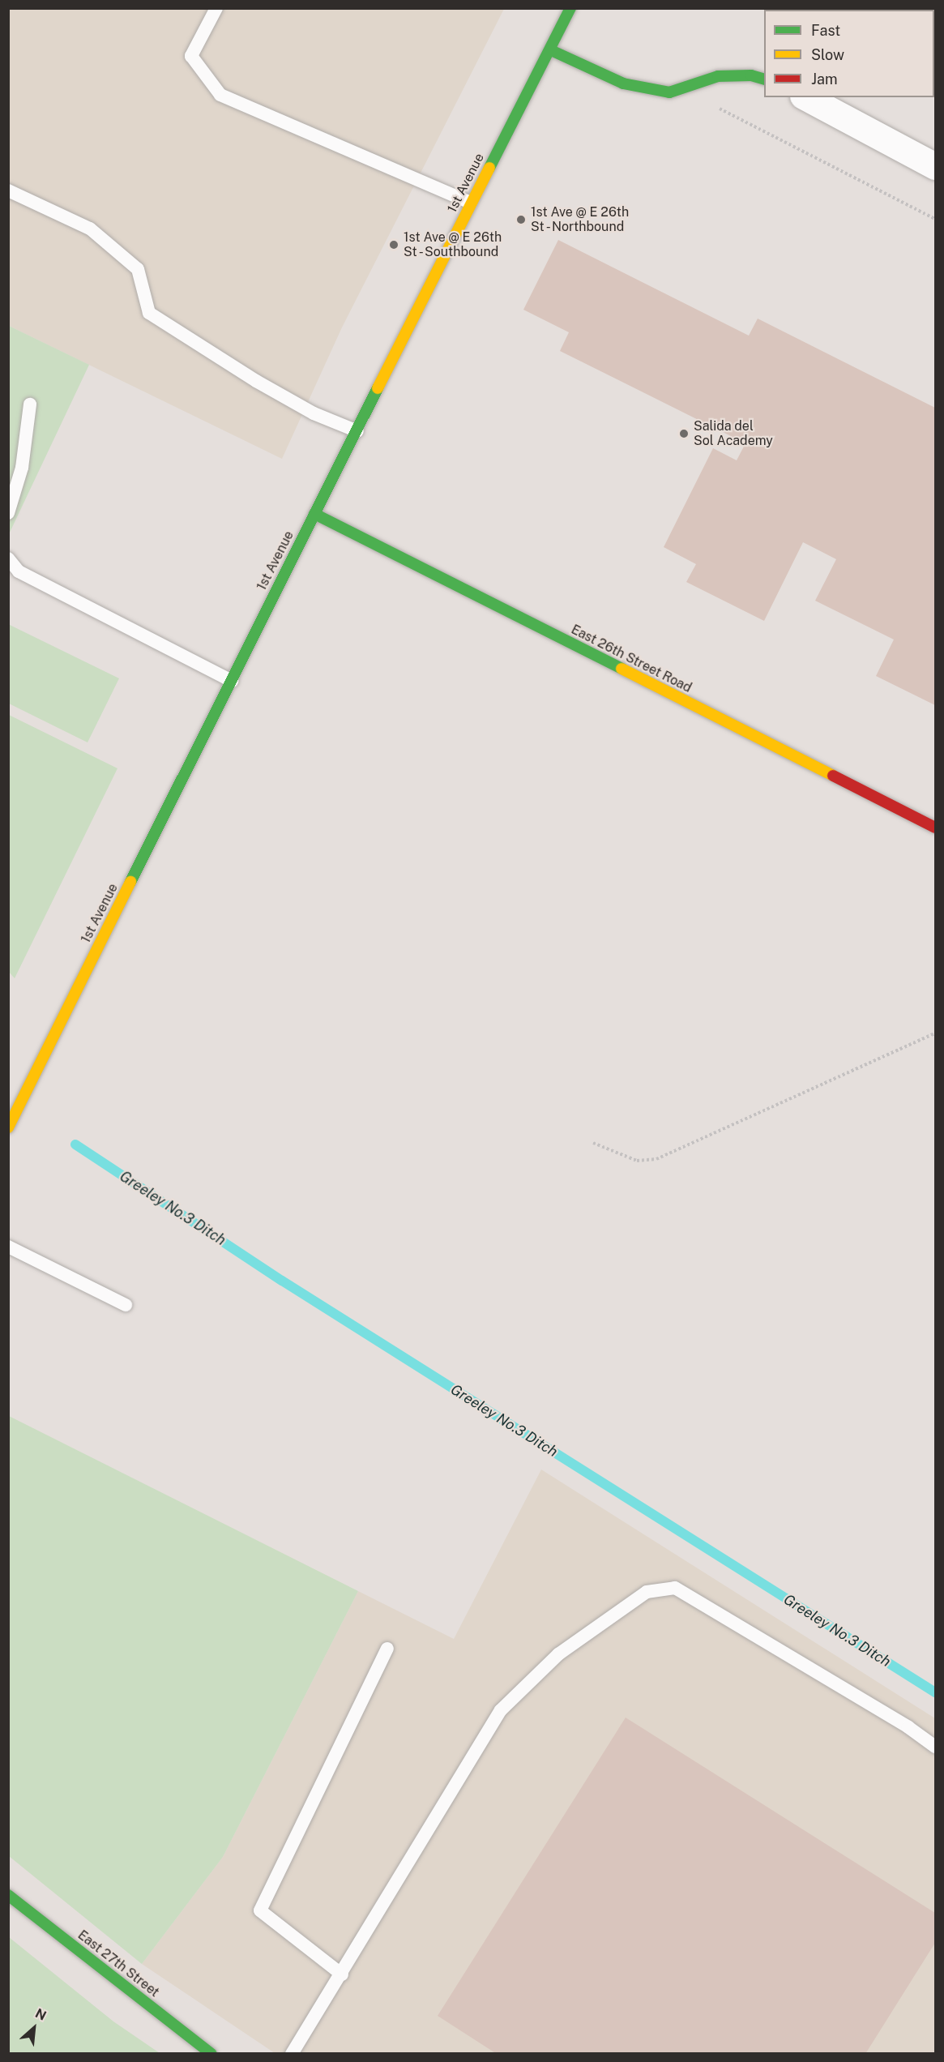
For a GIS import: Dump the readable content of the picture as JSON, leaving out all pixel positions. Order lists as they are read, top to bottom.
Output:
{
  "streets": {
    "main road": ["1st Avenue", "East 26th Street Road", "East 27th Street"]
  },
  "crossings": [
    ["1st Avenue", "East 26th Street Road"]
  ],
  "water": ["Greeley No.3 Ditch"],
  "places": ["1st Ave @ E 26th St - Northbound", "1st Ave @ E 26th St - Southbound", "Salida del Sol Academy"],
  "legend": ["Fast", "Slow", "Jam"],
  "north": "top right"
}
